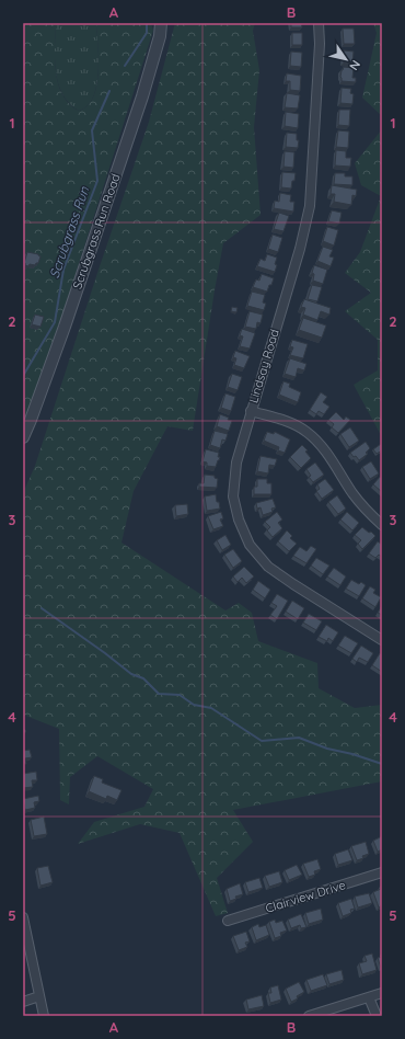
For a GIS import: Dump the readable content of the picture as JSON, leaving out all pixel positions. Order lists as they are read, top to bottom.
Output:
{
  "streets": {
    "street": ["Scrubgrass Run Road", "Lindsay Road", "Clairview Drive"]
  },
  "water": ["Scrubgrass Run"],
  "north": "bottom right",
  "grid": {
    "columns": ["A", "B"],
    "rows": [
      "1",
      "2",
      "3",
      "4",
      "5"
    ]
  }
}
